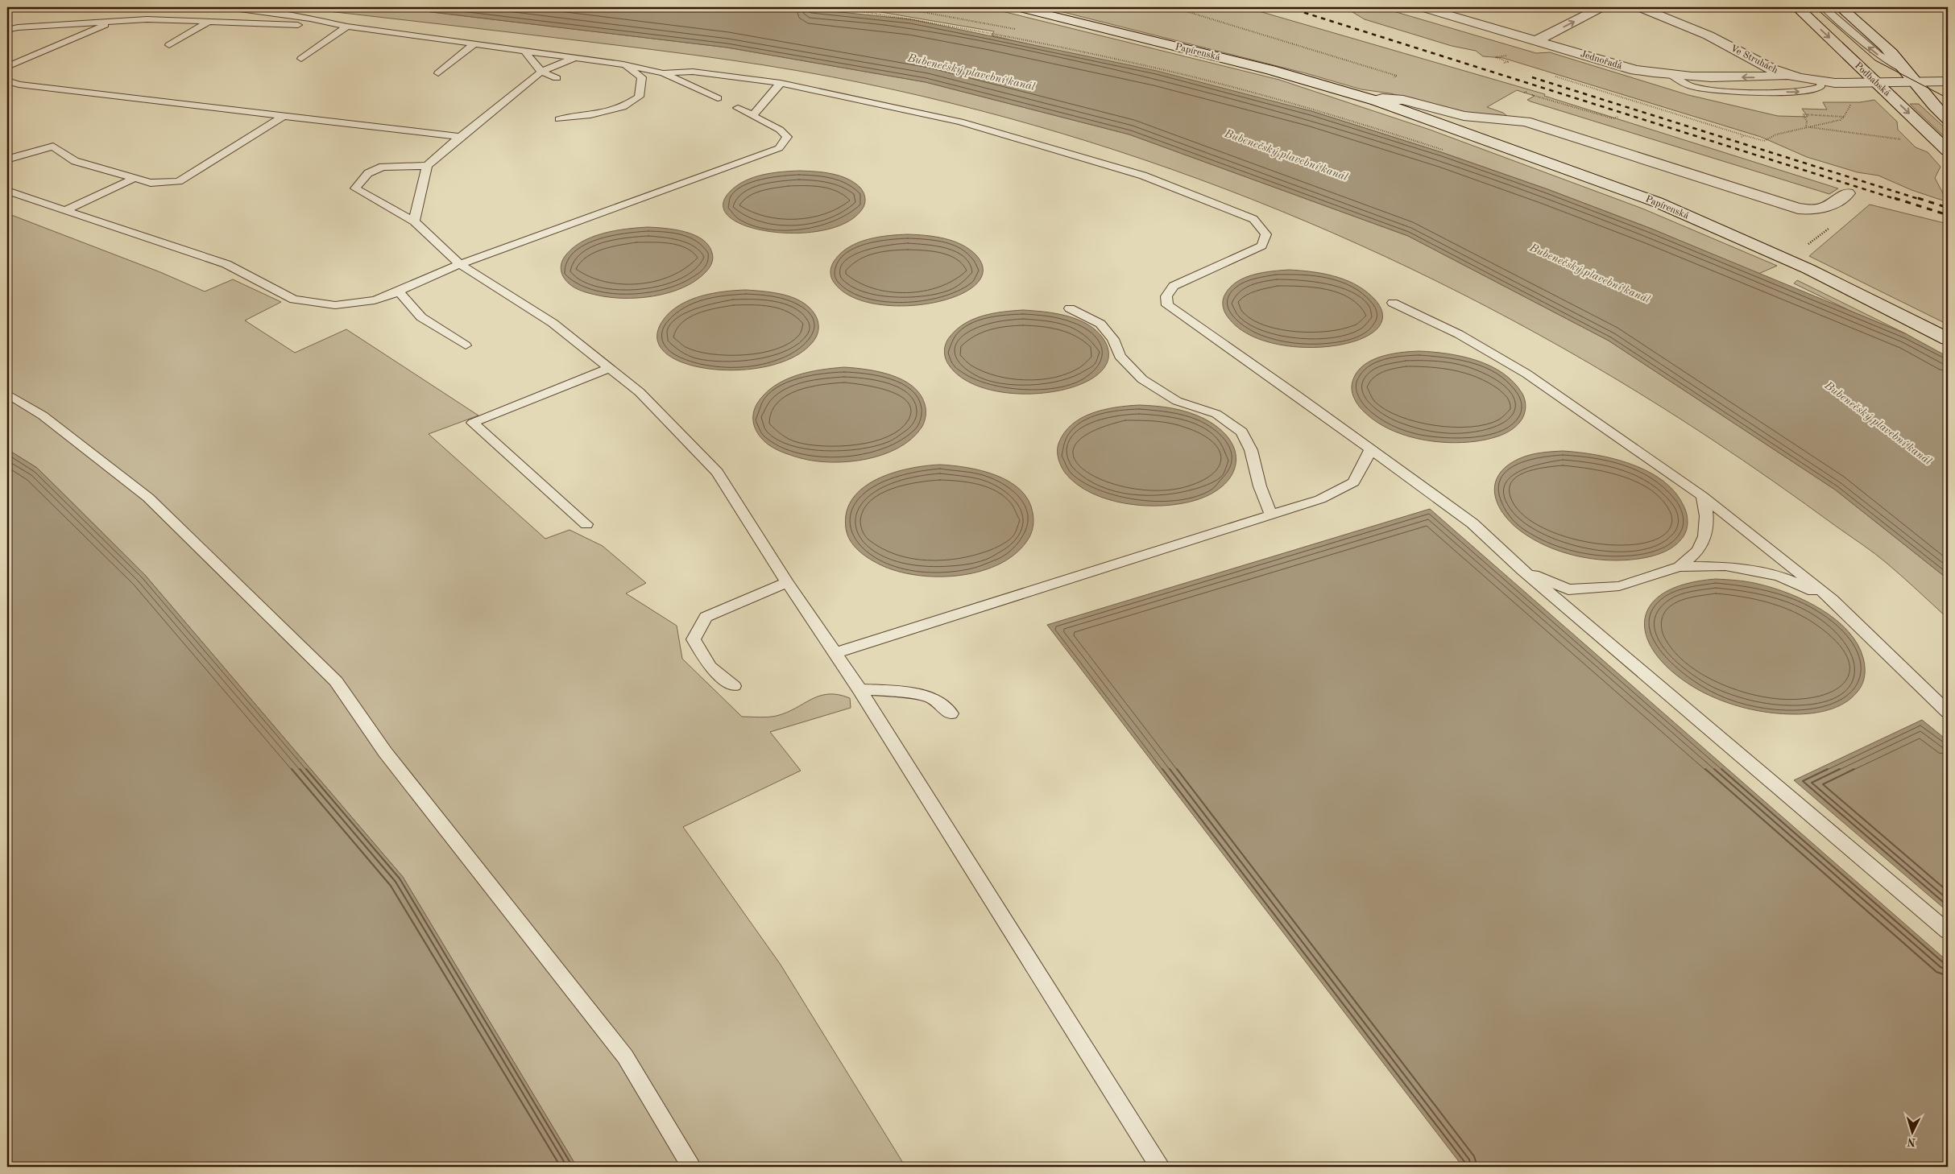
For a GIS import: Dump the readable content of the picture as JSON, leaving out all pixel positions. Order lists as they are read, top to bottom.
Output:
{
  "streets": {
    "street": [
      "Papírenská",
      "Ve Struhách",
      "Jednořadá",
      "Podbabská"
    ]
  },
  "crossings": [
    ["Ve Struhách", "Jednořadá"],
    ["Ve Struhách", "Podbabská"]
  ],
  "water": ["Bubenečský plavební kanál"],
  "north": "bottom"
}
